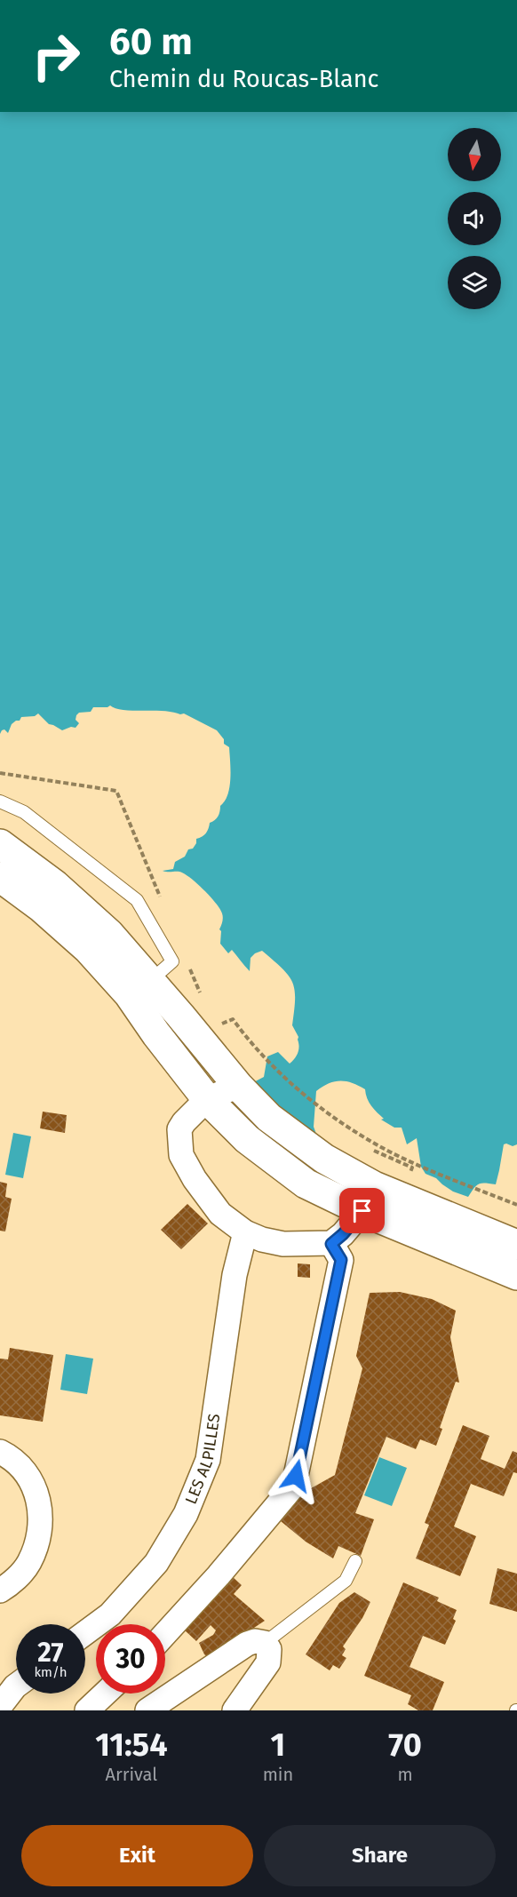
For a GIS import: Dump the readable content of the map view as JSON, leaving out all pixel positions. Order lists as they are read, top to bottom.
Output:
{
  "streets": {
    "street": ["LES ALPILLES"]
  },
  "north": "bottom",
  "page": {
    "turn": ["60 m", "Chemin du Roucas-Blanc"],
    "speed": "27 km/h",
    "limit": "30",
    "eta": [
      "11:54",
      "Arrival",
      "1",
      "min",
      "70",
      "m"
    ],
    "buttons": ["Exit", "Share"]
  }
}
